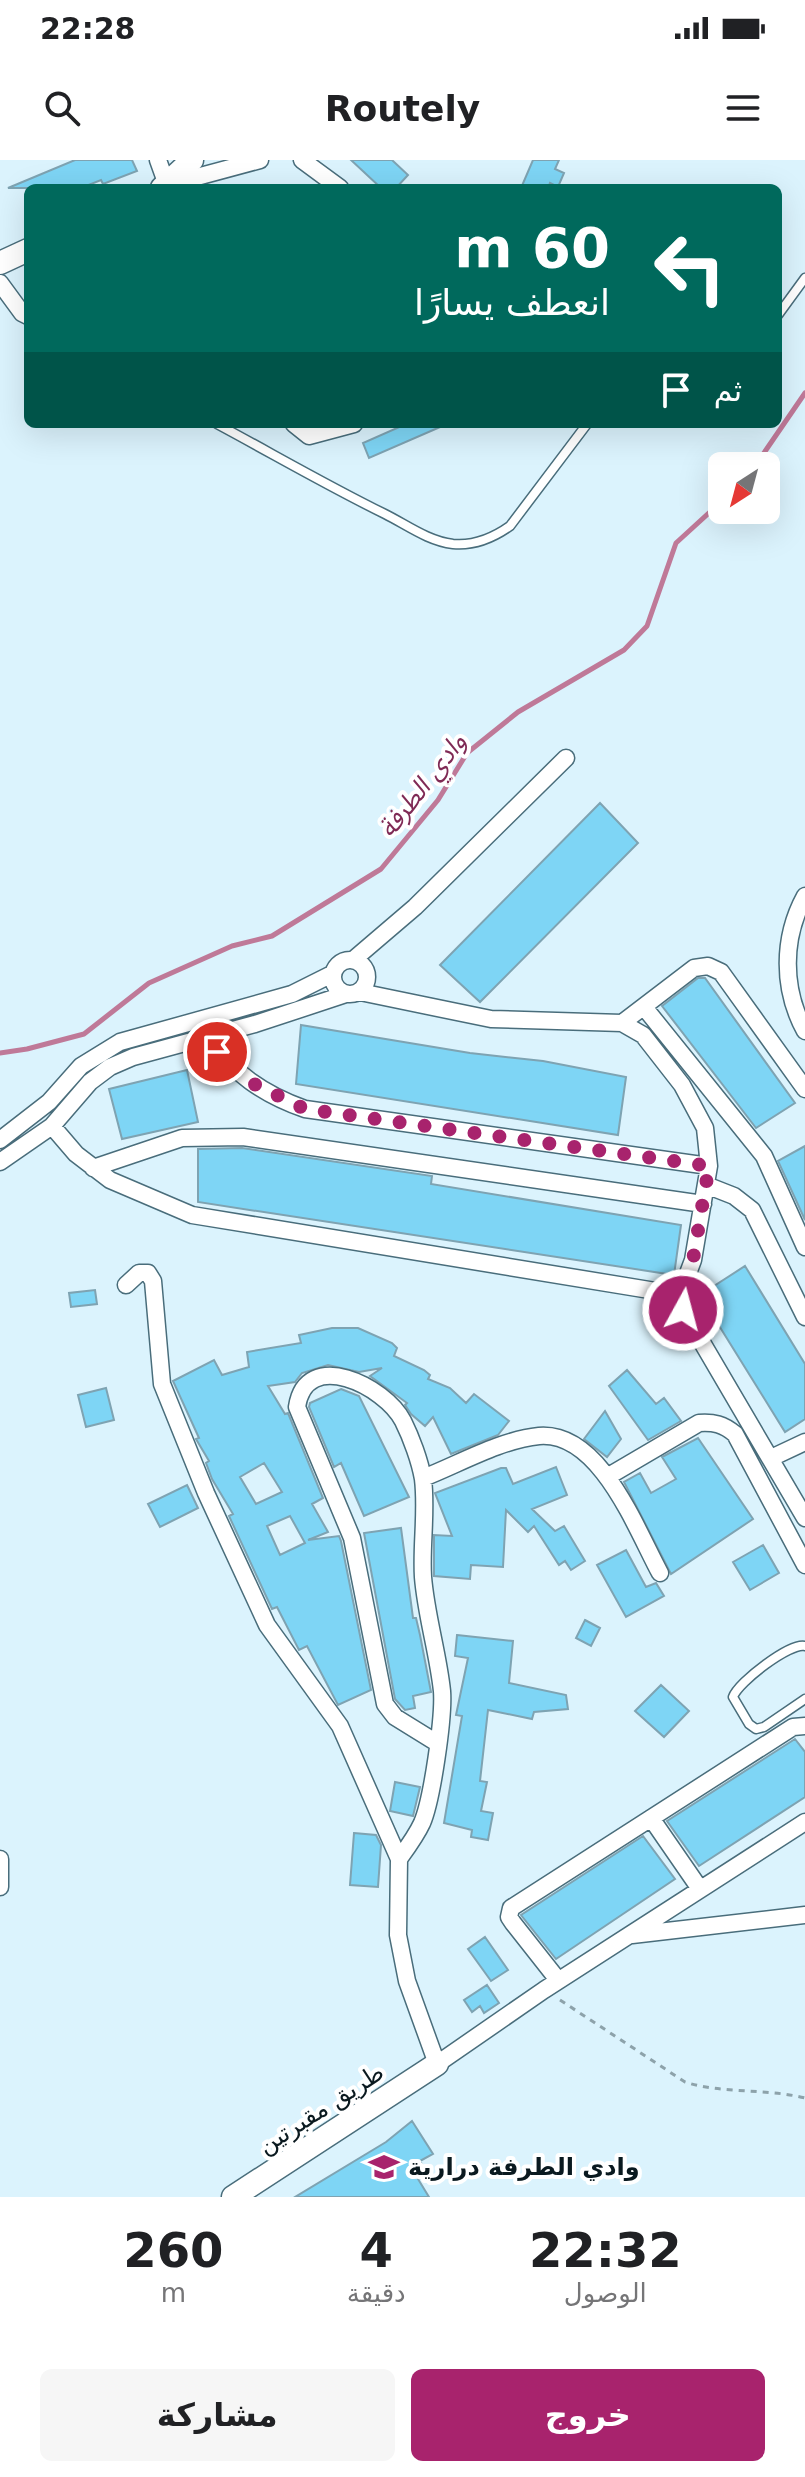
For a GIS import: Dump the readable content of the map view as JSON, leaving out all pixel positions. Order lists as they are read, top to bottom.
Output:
{
  "streets": {
    "street": ["طريق مقبرتين"]
  },
  "water": ["وادي الطرفة"],
  "places": {
    "school or university": ["وادي الطرفة درارية"]
  },
  "north": "bottom left",
  "page": {
    "status": "22:28",
    "header": "Routely",
    "turn": ["60 m", "انعطف يسارًا"],
    "then": "ثم",
    "eta": [
      "22:32",
      "الوصول",
      "4",
      "دقيقة",
      "260",
      "m"
    ],
    "buttons": ["خروج", "مشاركة"]
  }
}
